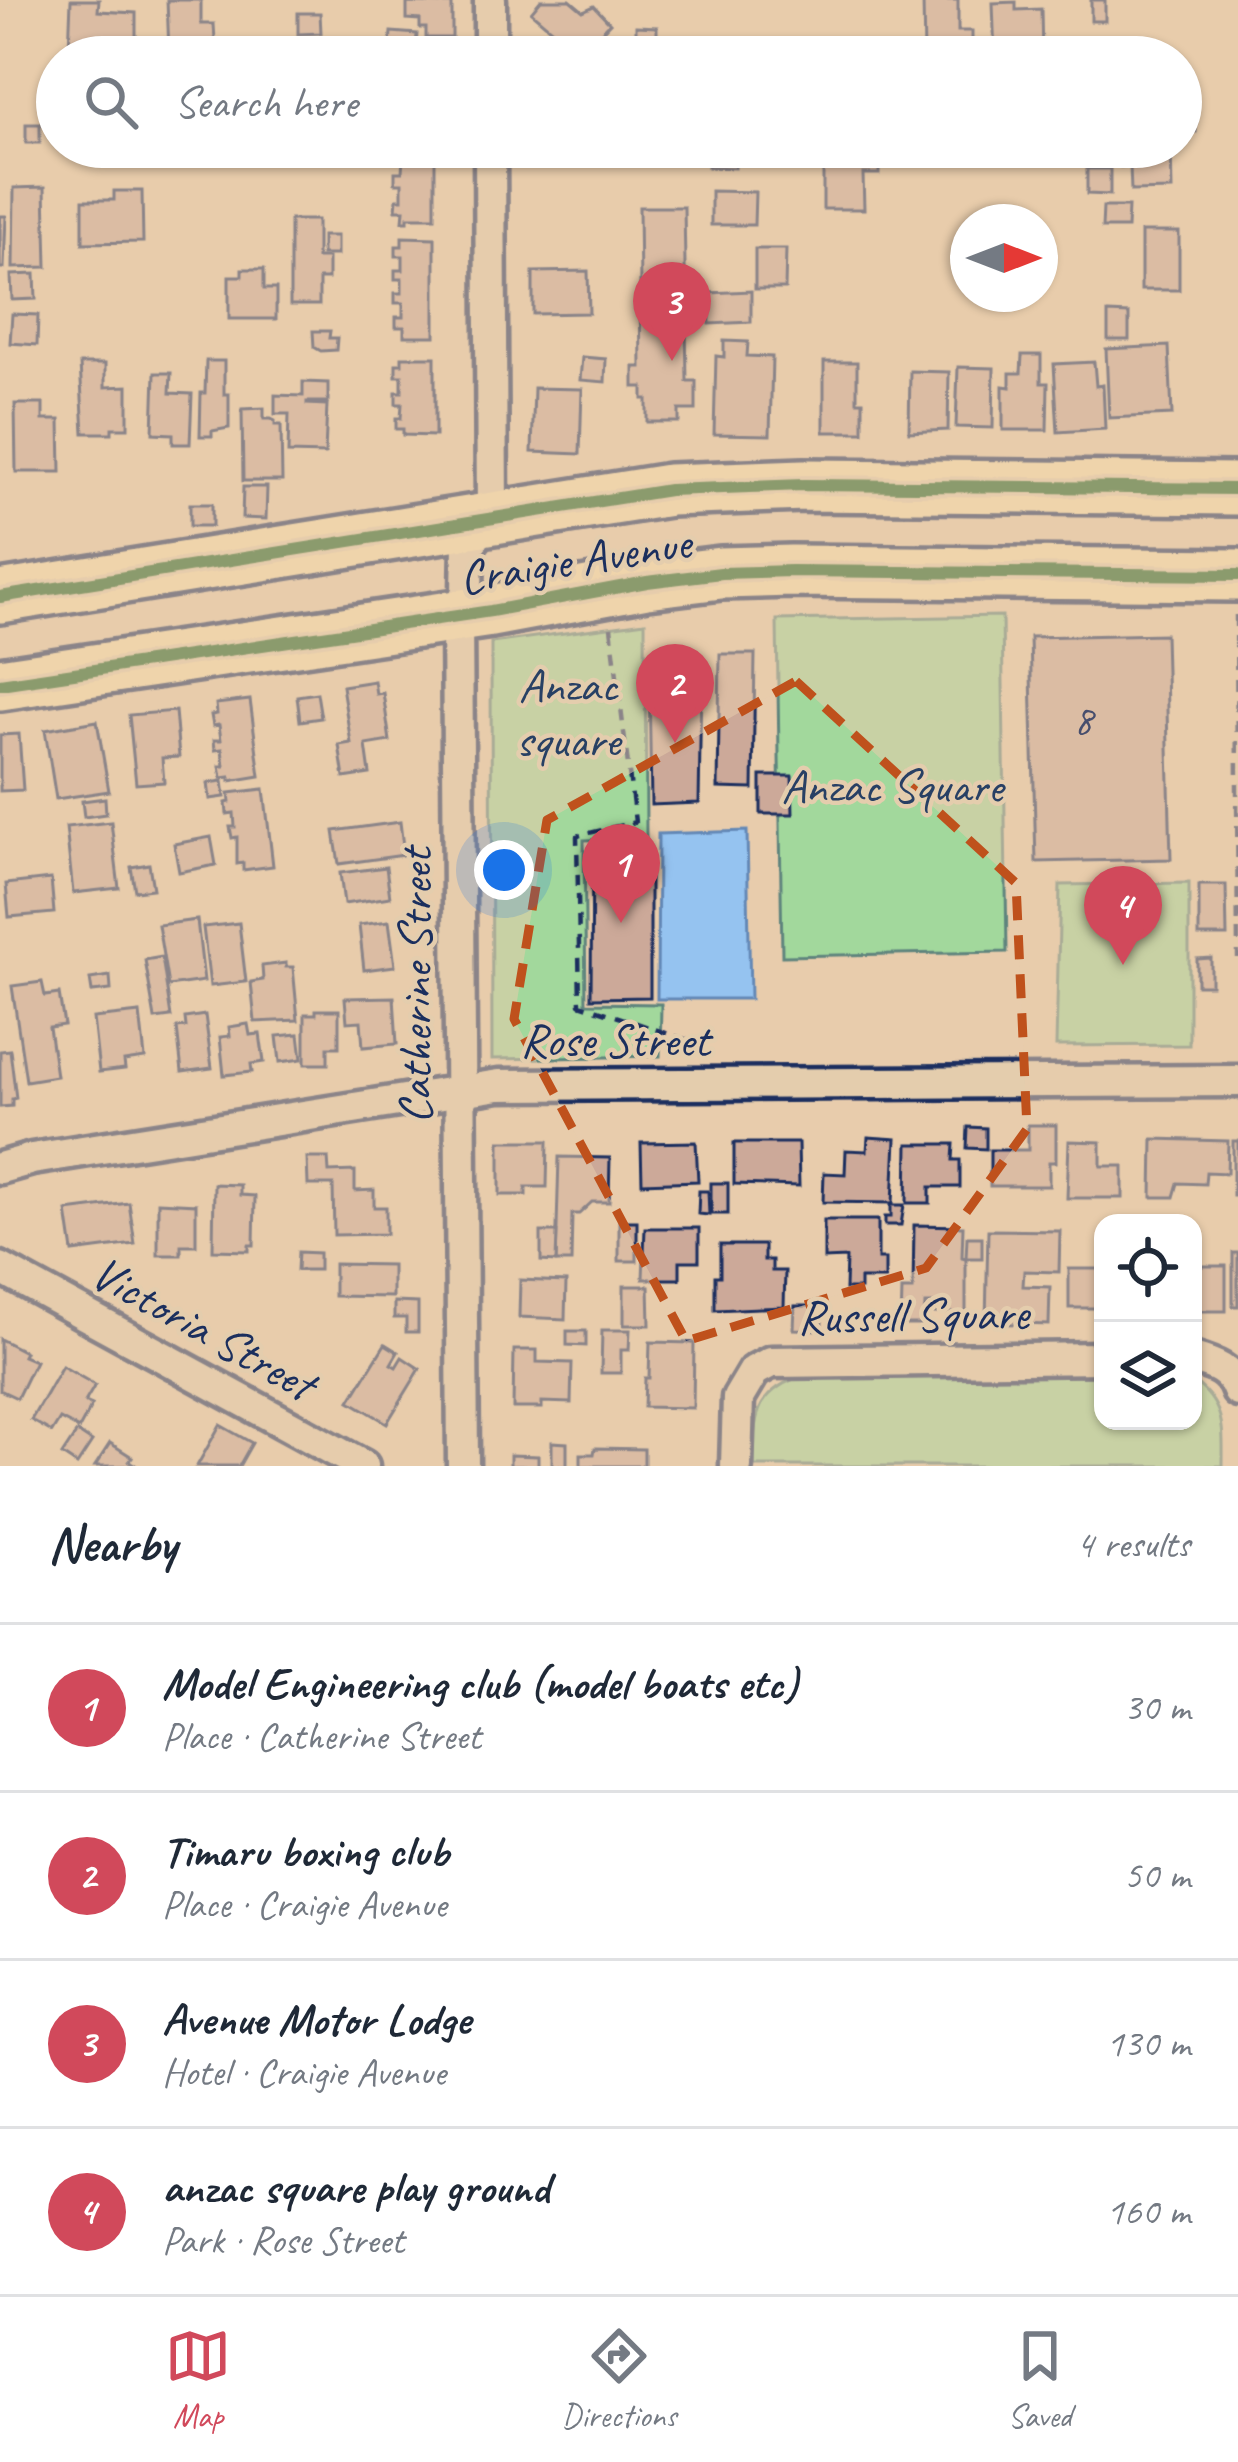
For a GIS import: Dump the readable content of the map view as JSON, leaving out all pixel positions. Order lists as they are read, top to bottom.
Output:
{
  "streets": {
    "highway": ["Craigie Avenue"],
    "street": [
      "Catherine Street",
      "Rose Street",
      "Russell Square",
      "Victoria Street"
    ]
  },
  "crossings": [
    ["Craigie Avenue", "Catherine Street"],
    ["Catherine Street", "Rose Street"]
  ],
  "parks": ["Anzac square", "Anzac Square"],
  "house_numbers": ["8"],
  "north": "right",
  "page": {
    "search": "Search here",
    "pins": [
      "3",
      "2",
      "1",
      "4"
    ],
    "heading": ["Nearby", "4 results"],
    "list": [
      {
        "mark": "1",
        "name": "Model Engineering club (model boats etc)",
        "note": "Place · Catherine Street",
        "value": "30 m"
      },
      {
        "mark": "2",
        "name": "Timaru boxing club",
        "note": "Place · Craigie Avenue",
        "value": "50 m"
      },
      {
        "mark": "3",
        "name": "Avenue Motor Lodge",
        "note": "Hotel · Craigie Avenue",
        "value": "130 m"
      },
      {
        "mark": "4",
        "name": "anzac square play ground",
        "note": "Park · Rose Street",
        "value": "160 m"
      }
    ],
    "nav": ["Map", "Directions", "Saved"]
  }
}
